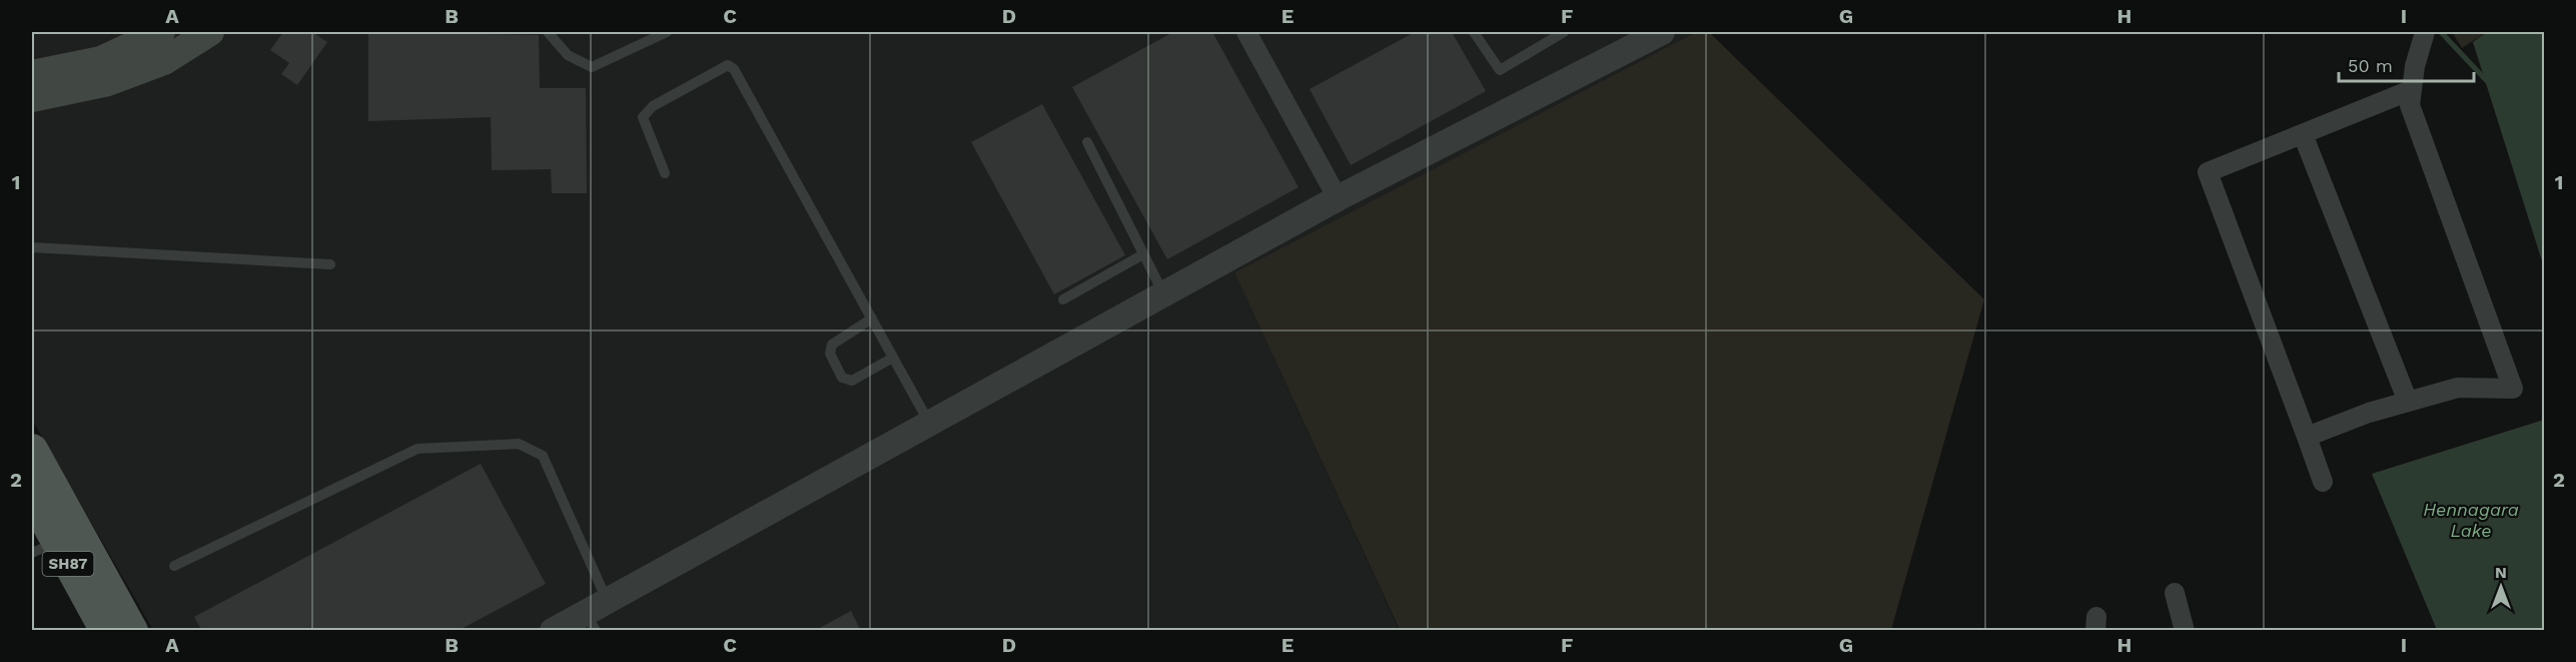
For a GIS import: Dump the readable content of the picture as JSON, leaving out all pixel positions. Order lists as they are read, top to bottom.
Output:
{
  "streets": {
    "main road": ["SH87"]
  },
  "water": ["Hennagara Lake"],
  "scale_bar": "50 m",
  "north": "top",
  "grid": {
    "columns": [
      "A",
      "B",
      "C",
      "D",
      "E",
      "F",
      "G",
      "H",
      "I"
    ],
    "rows": ["1", "2"]
  }
}
